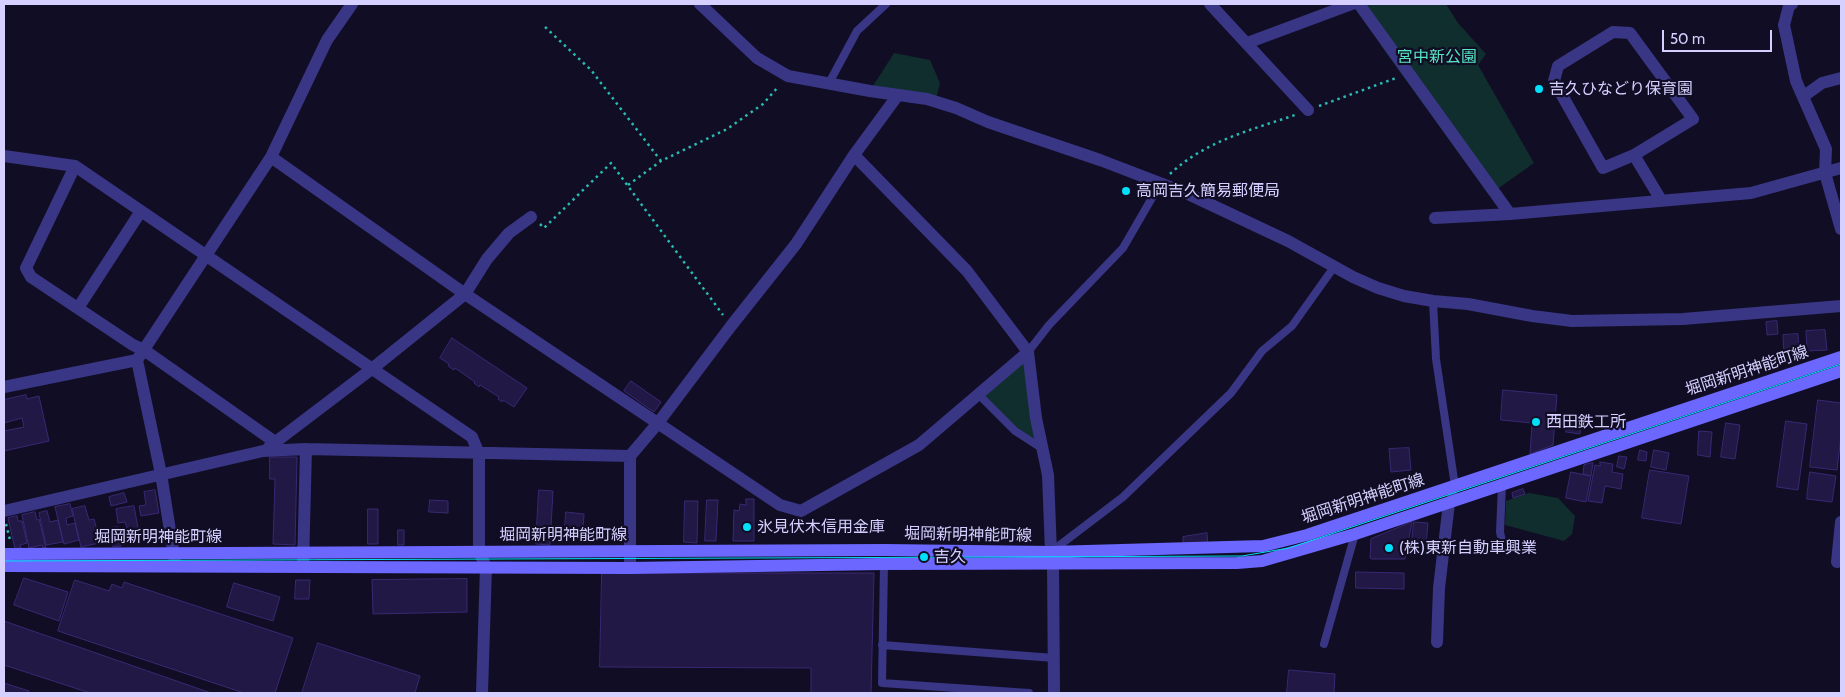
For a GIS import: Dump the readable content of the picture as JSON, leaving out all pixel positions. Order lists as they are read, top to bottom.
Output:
{
  "streets": {
    "main road": ["堀岡新明神能町線"]
  },
  "parks": ["宮中新公園"],
  "places": [
    "吉久ひなどり保育園",
    "高岡吉久簡易郵便局",
    "西田鉄工所",
    "氷見伏木信用金庫",
    "(株)東新自動車興業",
    "吉久"
  ],
  "scale_bar": "50 m"
}
